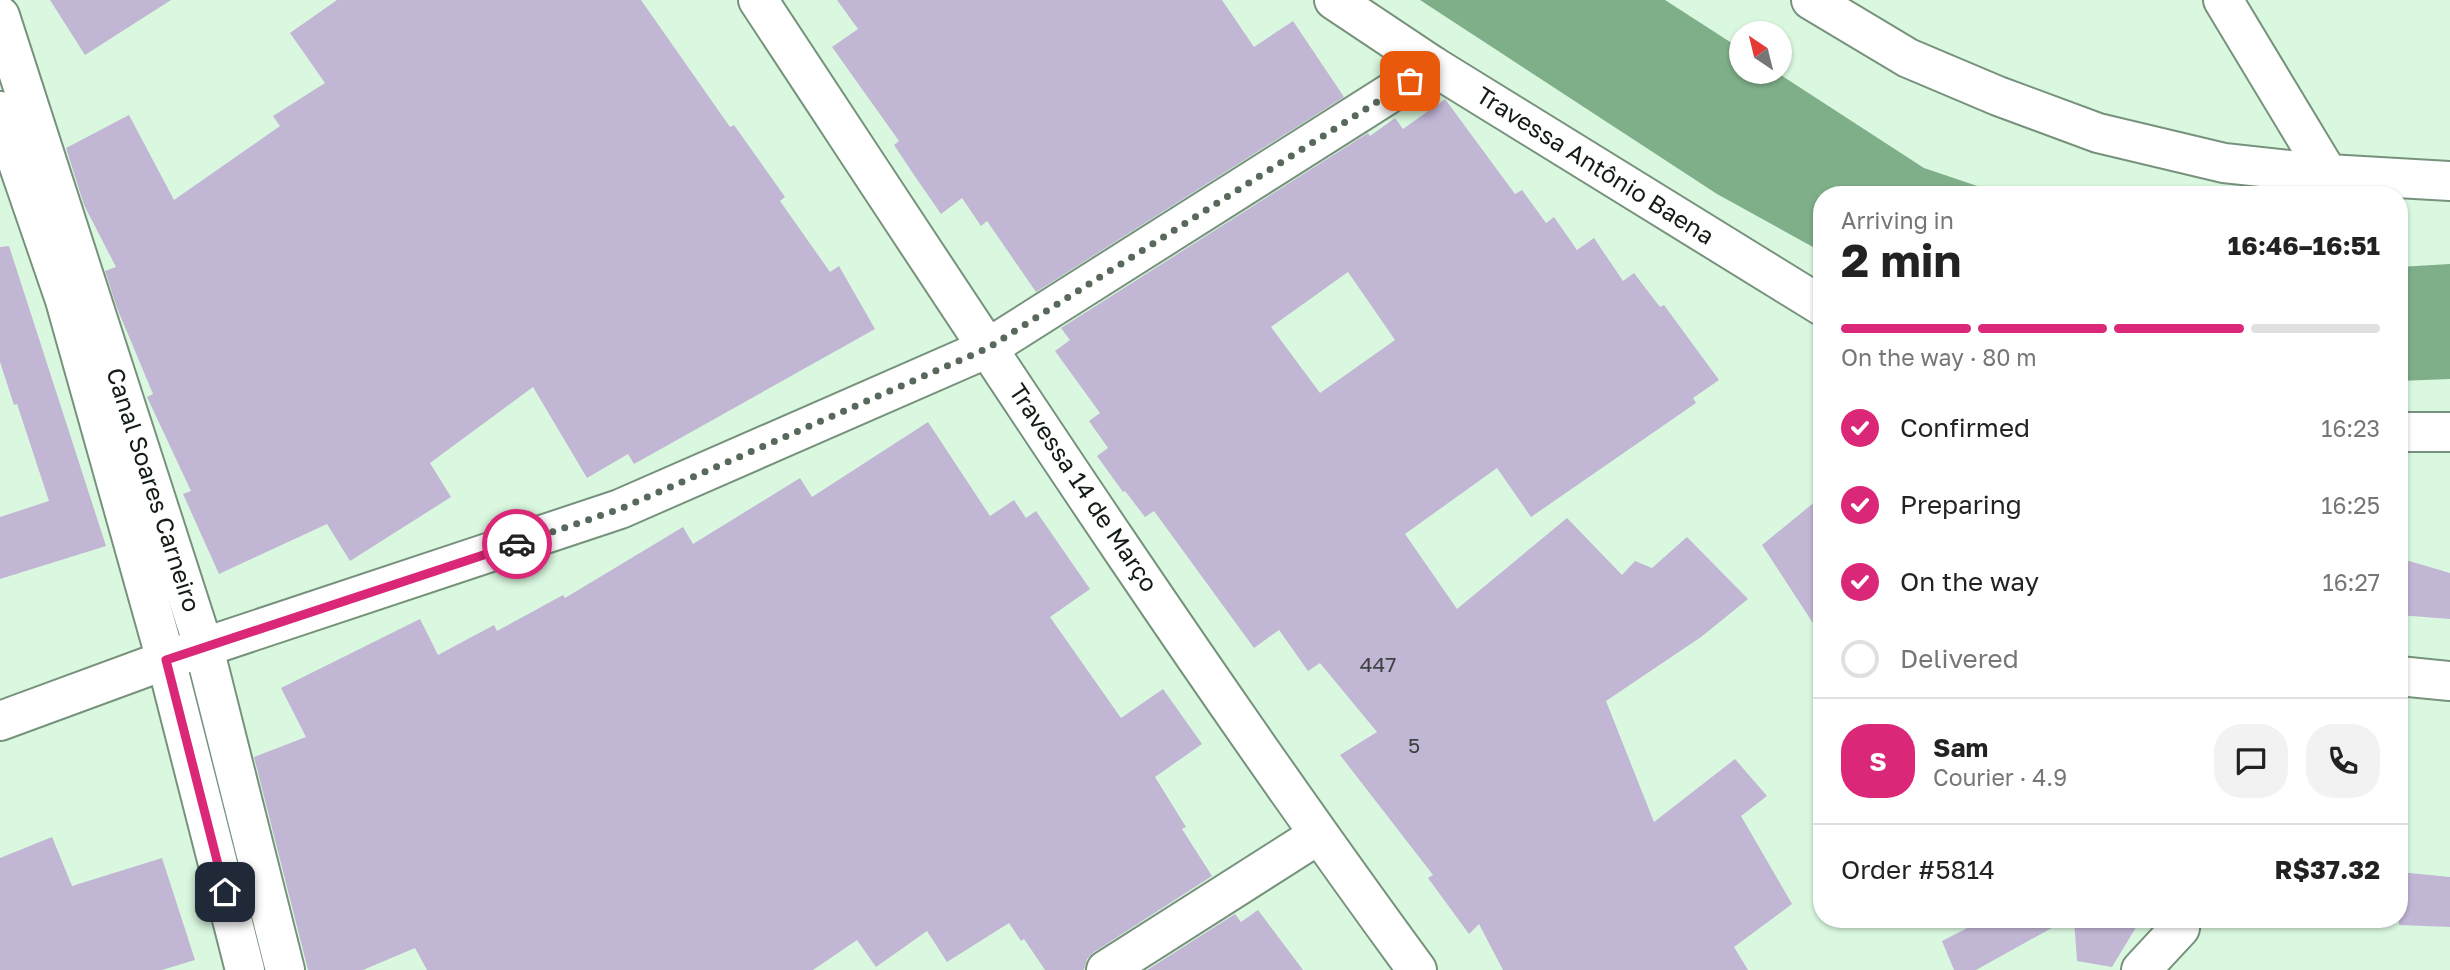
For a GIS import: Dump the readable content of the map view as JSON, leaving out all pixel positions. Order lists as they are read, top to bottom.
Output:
{
  "streets": {
    "street": ["Travessa Antônio Baena", "Travessa 14 de Março", "Canal Soares Carneiro"]
  },
  "house_numbers": ["447", "5"],
  "north": "top left",
  "page": {
    "heading": ["2 min", "Arriving in", "16:46–16:51"],
    "panel": [
      "Sam",
      "Courier · 4.9",
      "Order #5814",
      "R$37.32"
    ],
    "bar": "On the way · 80 m",
    "list": [
      ["Confirmed", "16:23"],
      ["Preparing", "16:25"],
      ["On the way", "16:27"],
      "Delivered"
    ],
    "round": "S"
  }
}
